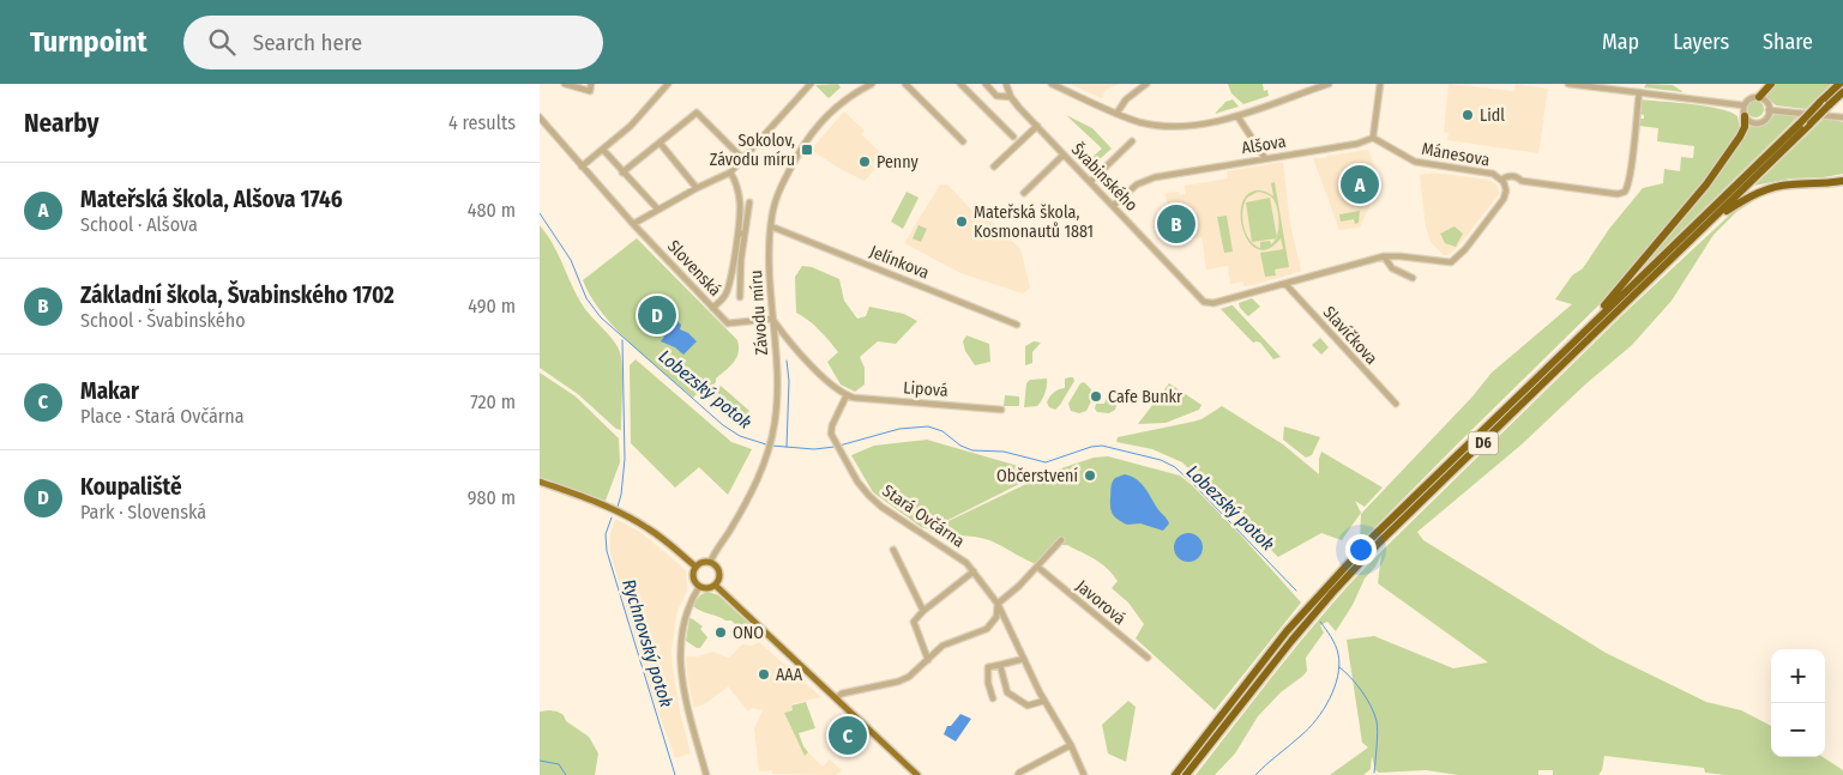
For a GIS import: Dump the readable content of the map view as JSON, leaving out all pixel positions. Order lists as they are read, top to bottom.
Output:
{
  "streets": {
    "highway": ["D6"],
    "street": [
      "Alšova",
      "Mánesova",
      "Švabinského",
      "Jelínkova",
      "Slovenská",
      "Závodu míru",
      "Slavíčkova",
      "Lipová",
      "Stará Ovčárna",
      "Javorová"
    ]
  },
  "crossings": [
    ["Alšova", "Mánesova"],
    ["Alšova", "Švabinského"],
    ["Švabinského", "Slavíčkova"],
    ["Jelínkova", "Závodu míru"],
    ["Slovenská", "Závodu míru"],
    ["Lipová", "Stará Ovčárna"]
  ],
  "water": ["Lobezský potok", "Rychnovský potok"],
  "places": {
    "other": [
      "Lidl",
      "Penny",
      "Mateřská škola, Kosmonautů 1881",
      "Cafe Bunkr",
      "Občerstvení",
      "ONO",
      "AAA"
    ],
    "transit": ["Sokolov, Závodu míru"]
  },
  "page": {
    "header": "Turnpoint",
    "search": "Search here",
    "nav": ["Map", "Layers", "Share"],
    "heading": ["Nearby", "4 results"],
    "list": [
      {
        "mark": "A",
        "name": "Mateřská škola, Alšova 1746",
        "note": "School · Alšova",
        "value": "480 m"
      },
      {
        "mark": "B",
        "name": "Základní škola, Švabinského 1702",
        "note": "School · Švabinského",
        "value": "490 m"
      },
      {
        "mark": "C",
        "name": "Makar",
        "note": "Place · Stará Ovčárna",
        "value": "720 m"
      },
      {
        "mark": "D",
        "name": "Koupaliště",
        "note": "Park · Slovenská",
        "value": "980 m"
      }
    ],
    "pins": [
      "A",
      "B",
      "D",
      "C"
    ],
    "map_buttons": ["+", "−"]
  }
}
